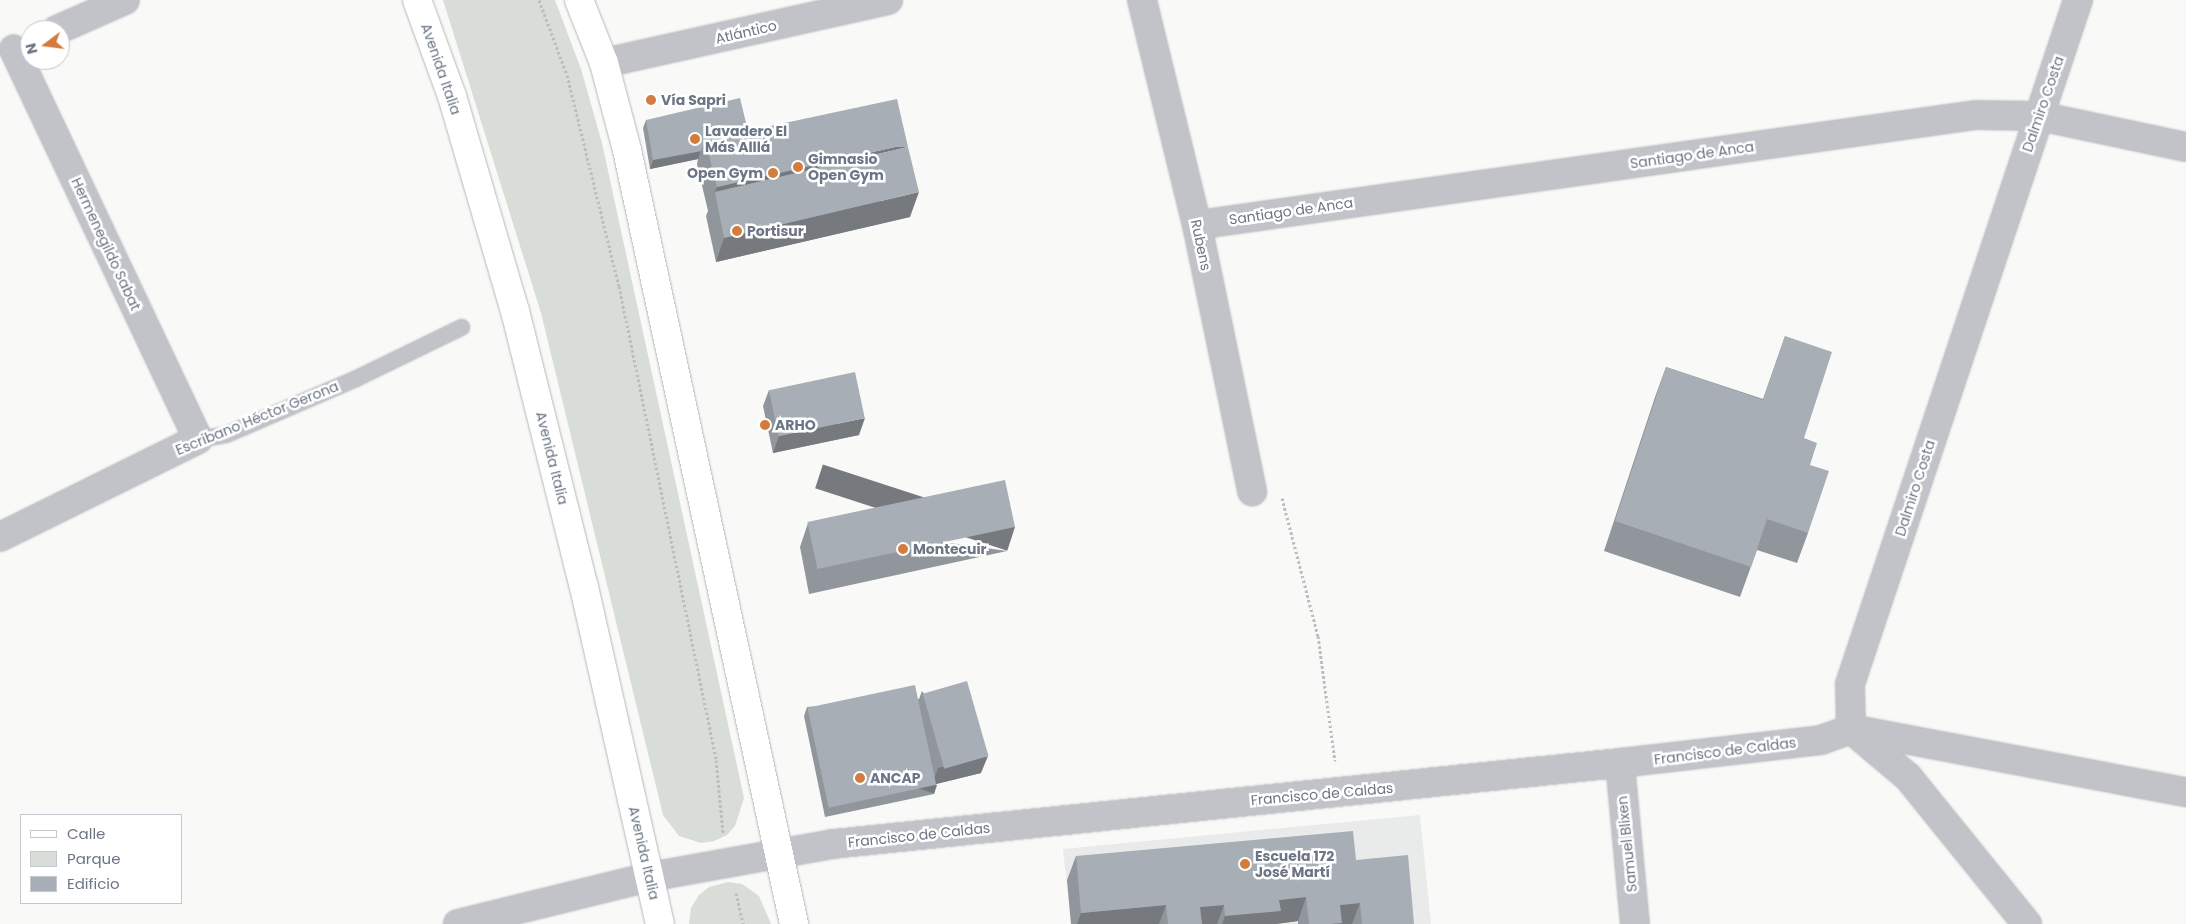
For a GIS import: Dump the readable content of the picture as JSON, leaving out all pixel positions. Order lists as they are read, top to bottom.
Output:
{
  "streets": {
    "main road": ["Avenida Italia"],
    "street": [
      "Atlántico",
      "Dalmiro Costa",
      "Santiago de Anca",
      "Hermenegildo Sabat",
      "Rubens",
      "Escribano Héctor Gerona",
      "Francisco de Caldas",
      "Samuel Blixen"
    ]
  },
  "crossings": [
    ["Avenida Italia", "Francisco de Caldas"],
    ["Dalmiro Costa", "Santiago de Anca"],
    ["Dalmiro Costa", "Francisco de Caldas"],
    ["Santiago de Anca", "Rubens"],
    ["Hermenegildo Sabat", "Escribano Héctor Gerona"],
    ["Francisco de Caldas", "Samuel Blixen"]
  ],
  "places": [
    "Vía Sapri",
    "Lavadero El Más Alllá",
    "Gimnasio Open Gym",
    "Open Gym",
    "Portisur",
    "ARHO",
    "Montecuir",
    "ANCAP",
    "Escuela 172 José Martí"
  ],
  "legend": ["Calle", "Parque", "Edificio"],
  "north": "left"
}
